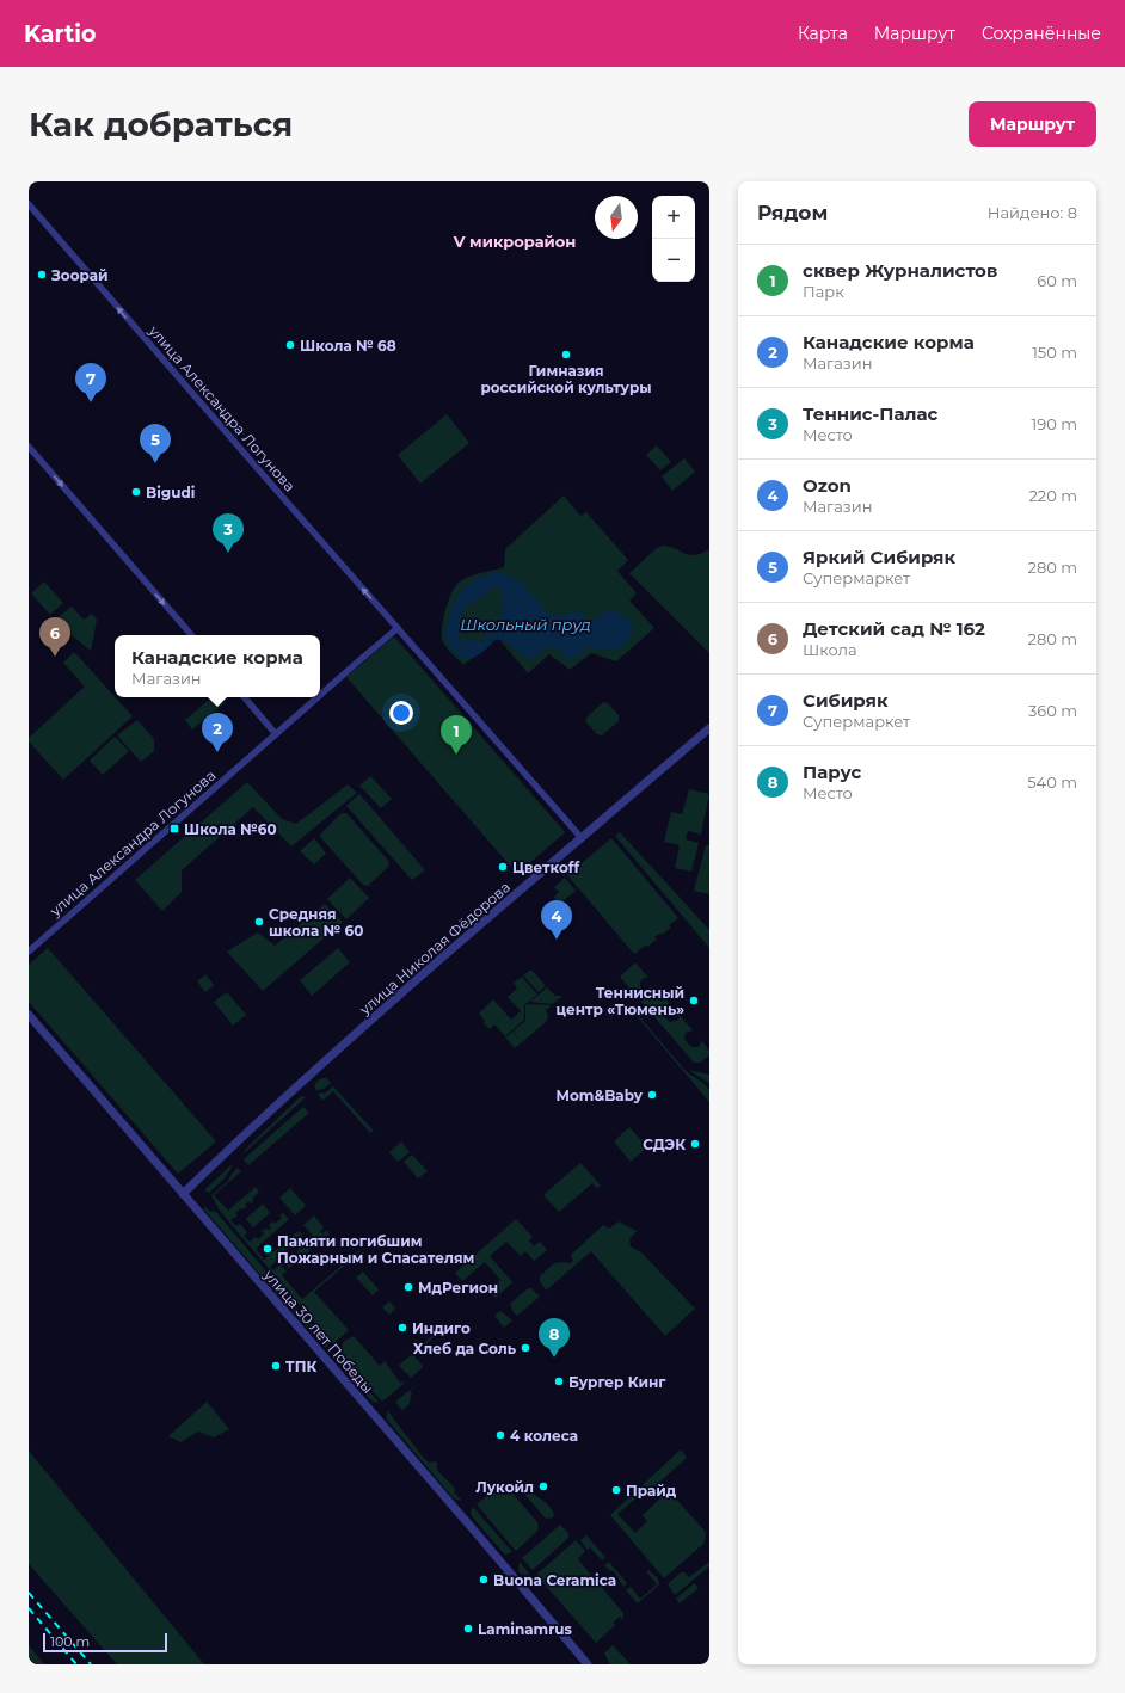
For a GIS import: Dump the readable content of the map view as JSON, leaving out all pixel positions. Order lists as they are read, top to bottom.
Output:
{
  "streets": {
    "street": ["улица Александра Логунова", "улица Николая Фёдорова", "улица 30 лет Победы"]
  },
  "crossings": [
    ["улица Александра Логунова", "улица Николая Фёдорова"],
    ["улица Николая Фёдорова", "улица 30 лет Победы"]
  ],
  "one_way": ["улица Александра Логунова"],
  "districts": ["V микрорайон"],
  "water": ["Школьный пруд"],
  "places": {
    "other": [
      "Зоорай",
      "Школа № 68",
      "Гимназия российской культуры",
      "Bigudi",
      "Цветкоff",
      "Средняя школа № 60",
      "Теннисный центр «Тюмень»",
      "Mom&Baby",
      "СДЭК",
      "Памяти погибшим Пожарным и Спасателям",
      "МдРегион",
      "Индиго",
      "Хлеб да Соль",
      "ТПК",
      "Бургер Кинг",
      "4 колеса",
      "Лукойл",
      "Прайд",
      "Buona Ceramica",
      "Laminamrus"
    ],
    "transit": ["Школа №60"]
  },
  "scale_bar": "100 m",
  "north": "bottom",
  "page": {
    "header": "Kartio",
    "nav": ["Карта", "Маршрут", "Сохранённые"],
    "buttons": "Маршрут",
    "title": "Как добраться",
    "heading": ["Рядом", "Найдено: 8"],
    "map_buttons": ["+", "−"],
    "list": [
      {
        "mark": "1",
        "name": "сквер Журналистов",
        "note": "Парк",
        "value": "60 m"
      },
      {
        "mark": "2",
        "name": "Канадские корма",
        "note": "Магазин",
        "value": "150 m"
      },
      {
        "mark": "3",
        "name": "Теннис-Палас",
        "note": "Место",
        "value": "190 m"
      },
      {
        "mark": "4",
        "name": "Ozon",
        "note": "Магазин",
        "value": "220 m"
      },
      {
        "mark": "5",
        "name": "Яркий Сибиряк",
        "note": "Супермаркет",
        "value": "280 m"
      },
      {
        "mark": "6",
        "name": "Детский сад № 162",
        "note": "Школа",
        "value": "280 m"
      },
      {
        "mark": "7",
        "name": "Сибиряк",
        "note": "Супермаркет",
        "value": "360 m"
      },
      {
        "mark": "8",
        "name": "Парус",
        "note": "Место",
        "value": "540 m"
      }
    ],
    "pins": [
      "7",
      "5",
      "3",
      "6",
      "2",
      "1",
      "4",
      "8"
    ],
    "popup": ["Канадские корма", "Магазин"],
    "scale": "100 m"
  }
}
